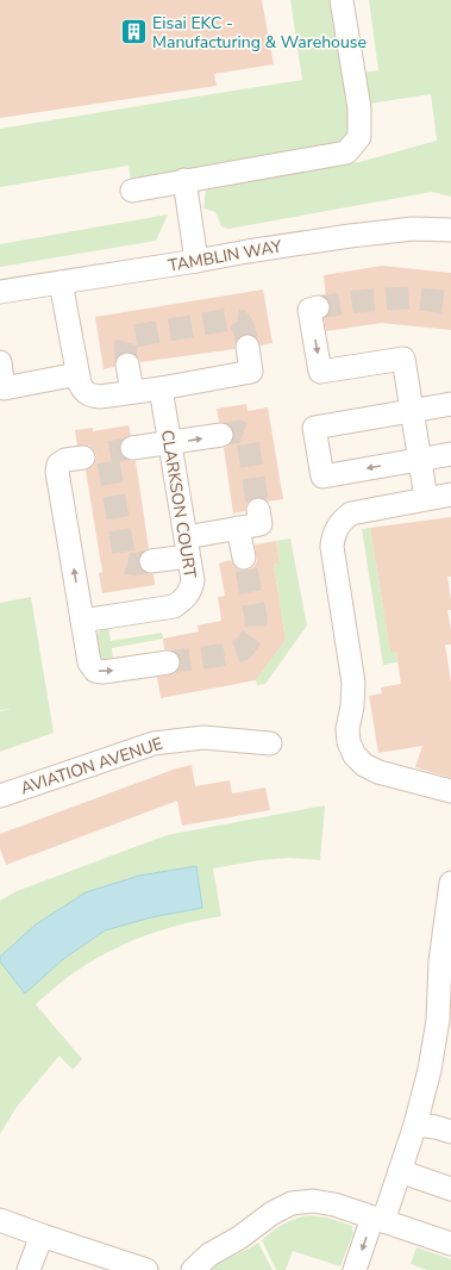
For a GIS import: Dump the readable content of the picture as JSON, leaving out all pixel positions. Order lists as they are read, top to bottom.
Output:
{
  "streets": {
    "street": ["TAMBLIN WAY", "CLARKSON COURT", "AVIATION AVENUE"]
  },
  "places": {
    "building": ["Eisai EKC - Manufacturing & Warehouse"]
  }
}
